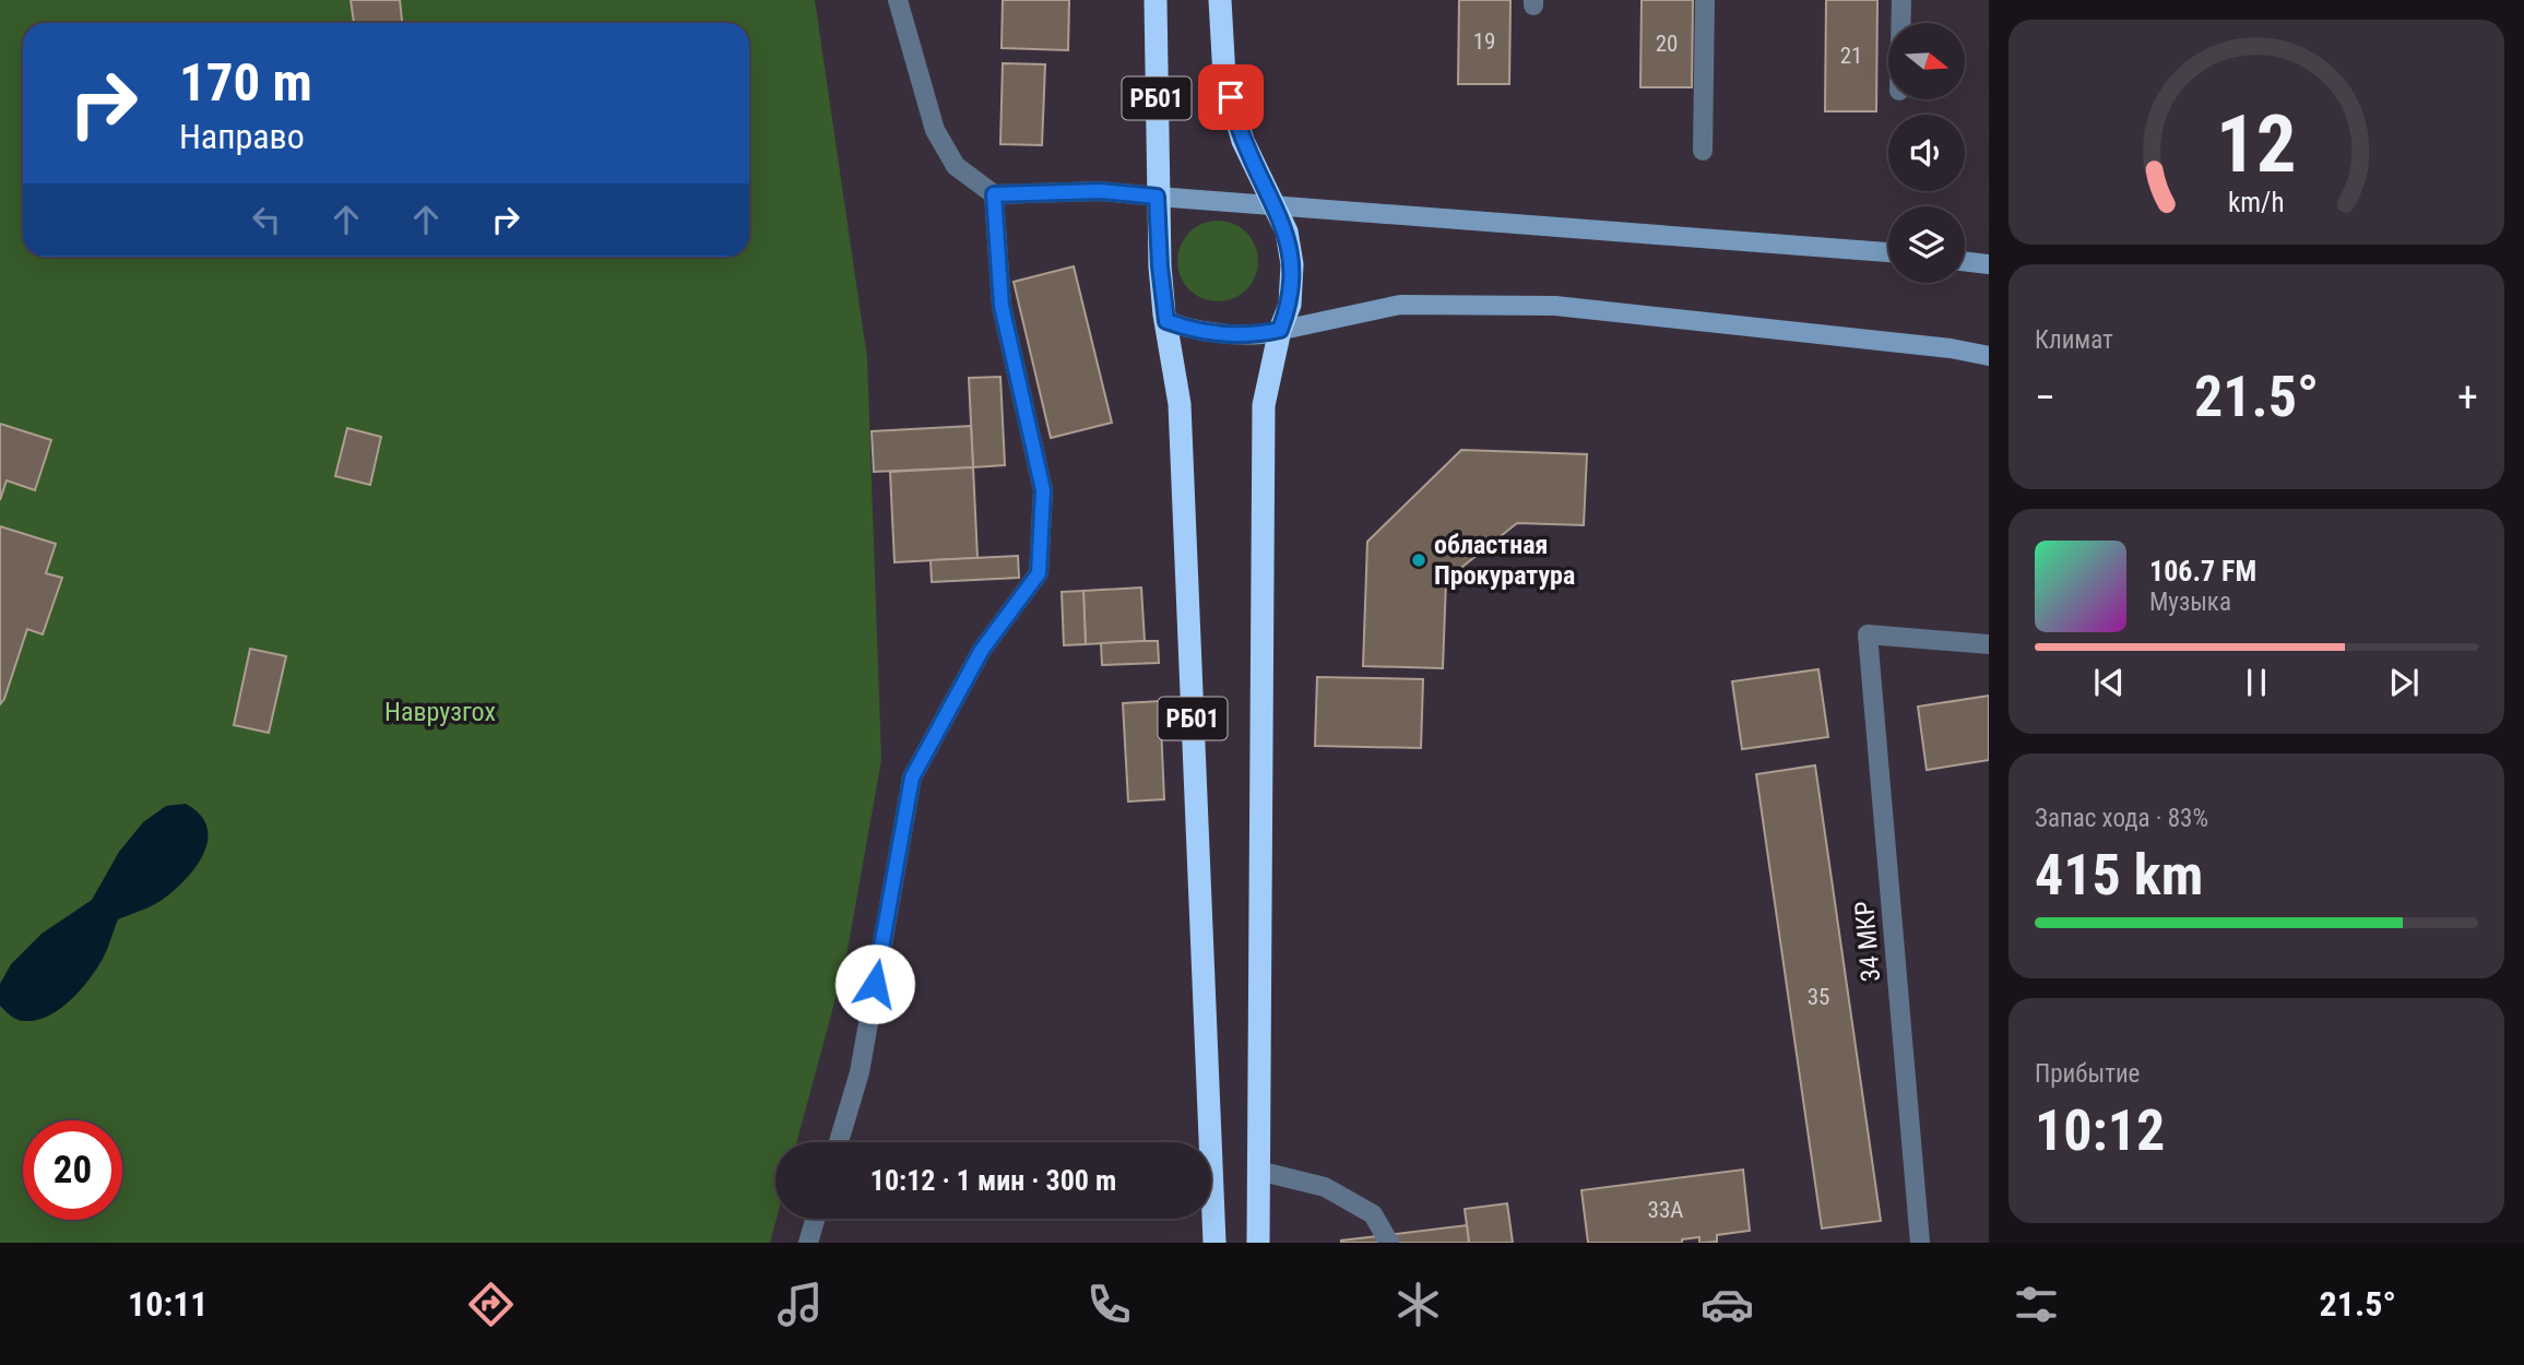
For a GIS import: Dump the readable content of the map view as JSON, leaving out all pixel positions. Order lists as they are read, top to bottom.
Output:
{
  "streets": {
    "highway": ["РБ01"],
    "street": ["34 МКР"]
  },
  "parks": ["Наврузгох"],
  "places": ["областная Прокуратура"],
  "house_numbers": [
    "19",
    "20",
    "21",
    "35",
    "33А"
  ],
  "north": "right",
  "page": {
    "turn": ["170 m", "Направо"],
    "tile": [
      "Климат",
      ["Запас хода · 83%", "415 km"],
      ["Прибытие", "10:12"]
    ],
    "heat": ["−", "21.5°", "+"],
    "song": ["106.7 FM", "Музыка"],
    "limit": "20",
    "trip": "10:12 · 1 мин · 300 m",
    "tabs": ["10:11", "21.5°"],
    "gauge": ["12", "km/h"]
  }
}
